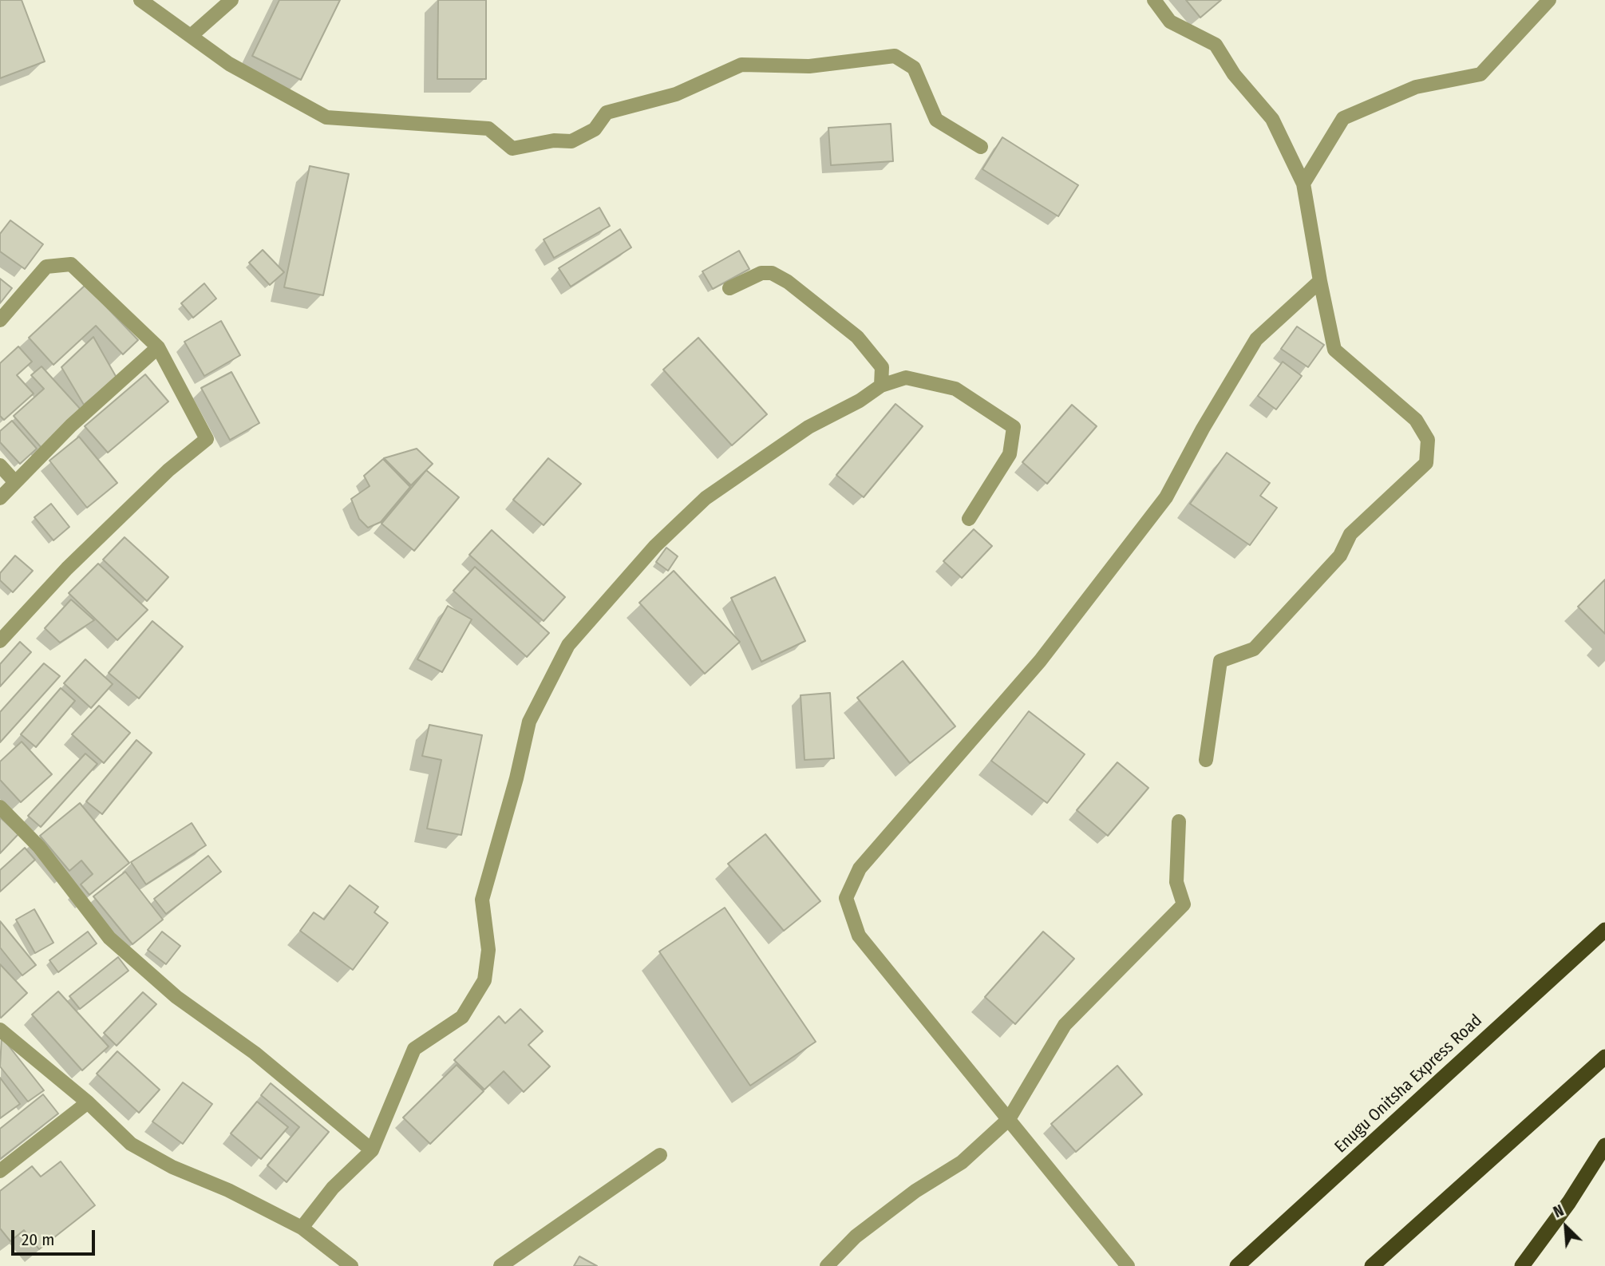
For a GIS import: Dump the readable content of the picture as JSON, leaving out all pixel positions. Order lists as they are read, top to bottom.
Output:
{
  "streets": {
    "highway": ["Enugu Onitsha Express Road"]
  },
  "scale_bar": "20 m",
  "north": "top left"
}
